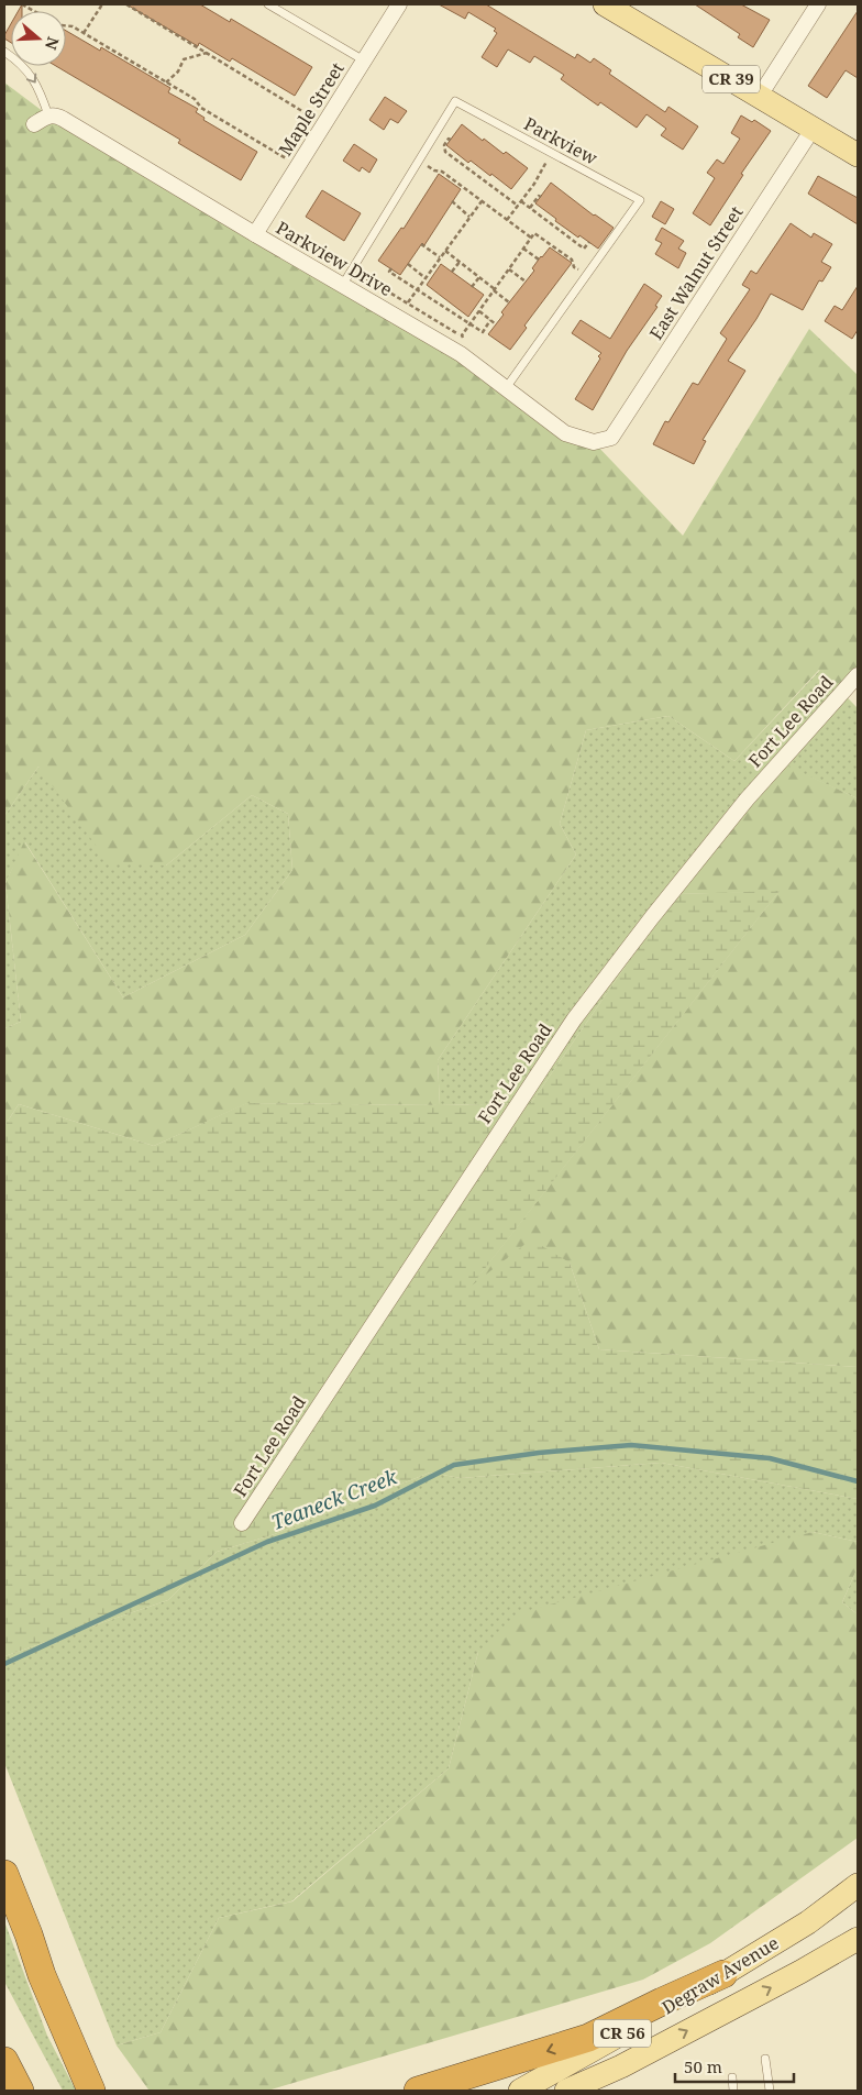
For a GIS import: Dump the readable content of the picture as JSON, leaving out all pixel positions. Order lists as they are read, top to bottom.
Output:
{
  "streets": {
    "main road": ["CR 39", "Degraw Avenue", "CR 56"],
    "street": [
      "Maple Street",
      "Parkview Drive",
      "East Walnut Street",
      "Fort Lee Road"
    ],
    "lane": ["Parkview"]
  },
  "crossings": [
    ["CR 39", "East Walnut Street"],
    ["Maple Street", "Parkview Drive"],
    ["Parkview", "Parkview Drive"],
    ["Parkview Drive", "East Walnut Street"]
  ],
  "water": ["Teaneck Creek"],
  "scale_bar": "50 m",
  "north": "right"
}
